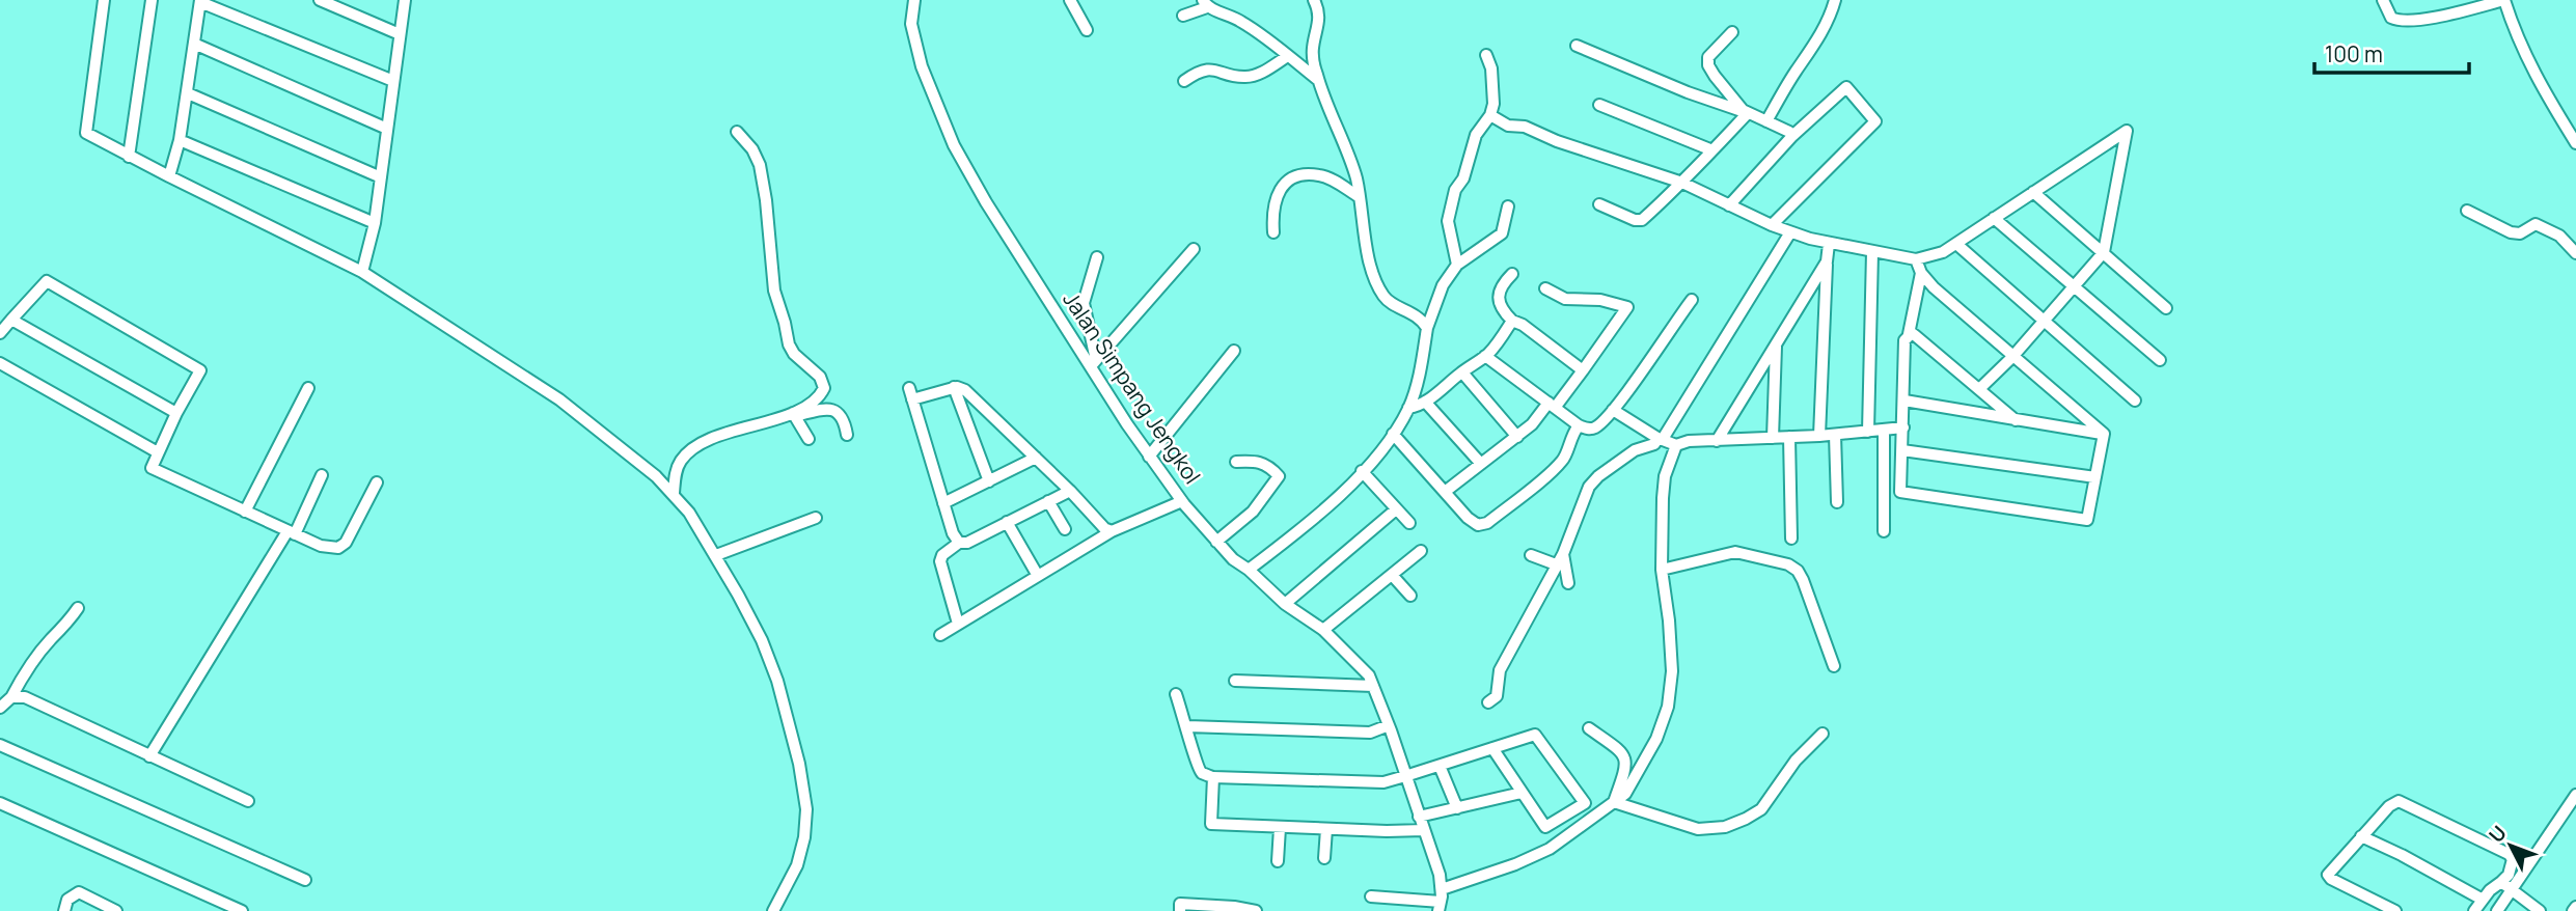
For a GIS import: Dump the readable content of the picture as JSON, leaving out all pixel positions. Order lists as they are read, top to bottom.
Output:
{
  "streets": {
    "street": ["Jalan Simpang Jengkol"]
  },
  "scale_bar": "100 m",
  "north": "top left"
}
